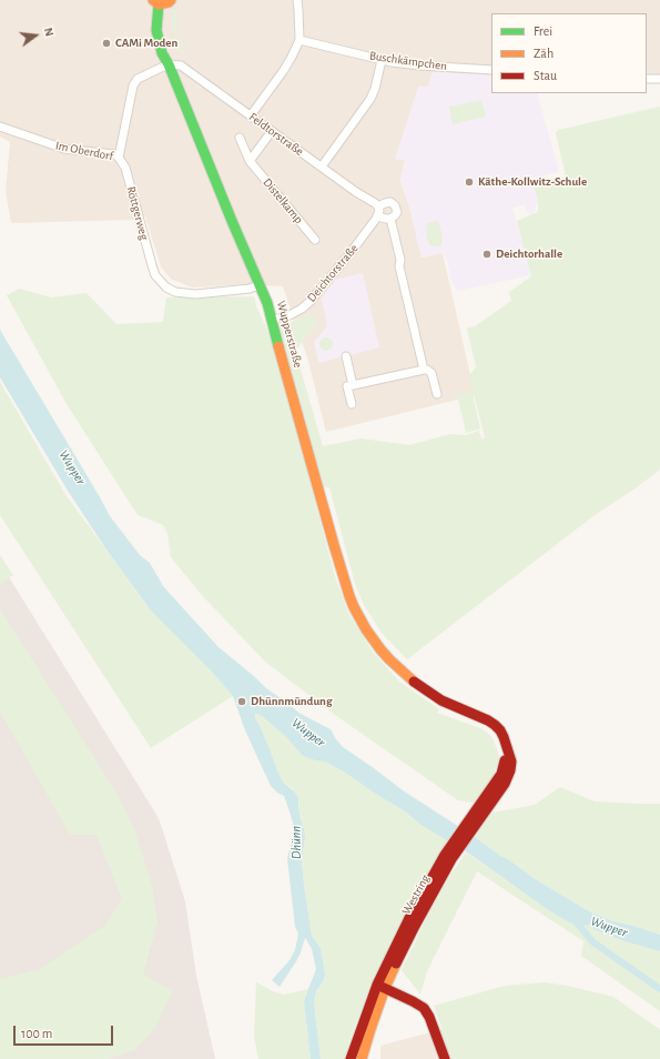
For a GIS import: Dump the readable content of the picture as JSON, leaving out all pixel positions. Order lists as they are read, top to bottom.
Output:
{
  "streets": {
    "main road": ["Wupperstraße"],
    "street": [
      "Buschkämpchen",
      "Feldtorstraße",
      "Im Oberdorf",
      "Distelkamp",
      "Röttgerweg",
      "Deichtorstraße"
    ]
  },
  "crossings": [
    ["Feldtorstraße", "Deichtorstraße"],
    ["Feldtorstraße", "Wupperstraße"],
    ["Im Oberdorf", "Röttgerweg"],
    ["Röttgerweg", "Wupperstraße"],
    ["Deichtorstraße", "Wupperstraße"]
  ],
  "water": ["Wupper", "Dhünn"],
  "places": [
    "CAMi Moden",
    "Käthe-Kollwitz-Schule",
    "Deichtorhalle",
    "Dhünnmündung"
  ],
  "legend": ["Frei", "Zäh", "Stau"],
  "scale_bar": "100 m",
  "north": "right"
}
